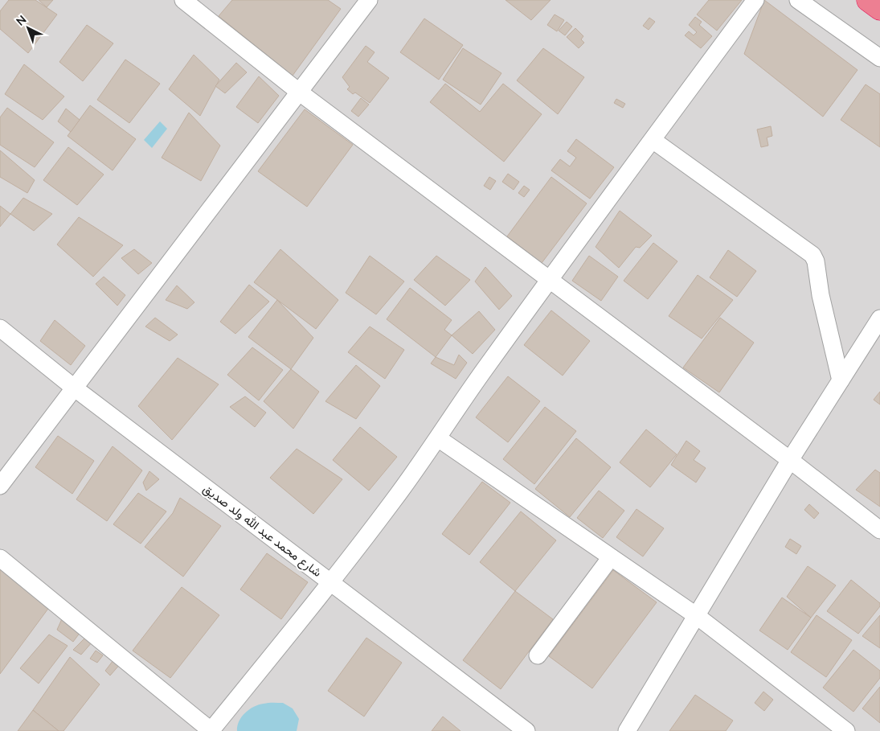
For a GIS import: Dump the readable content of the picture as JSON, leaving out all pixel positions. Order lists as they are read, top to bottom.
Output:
{
  "streets": {
    "street": ["شارع محمد عبد الله ولد صديق"]
  },
  "north": "top left"
}
